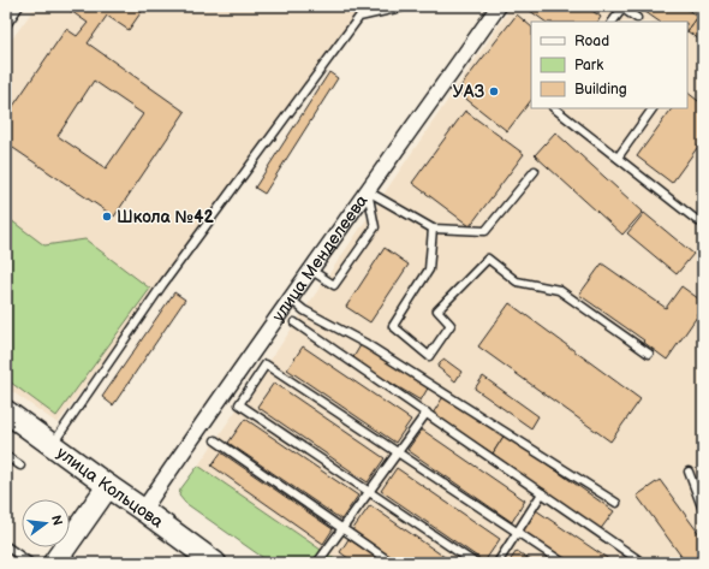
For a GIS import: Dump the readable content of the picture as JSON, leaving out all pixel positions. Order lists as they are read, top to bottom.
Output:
{
  "streets": {
    "main road": ["улица Кольцова"],
    "street": ["улица Менделеева"]
  },
  "crossings": [
    ["улица Менделеева", "улица Кольцова"]
  ],
  "places": ["УАЗ", "Школа №42"],
  "legend": ["Road", "Park", "Building"],
  "north": "right"
}
